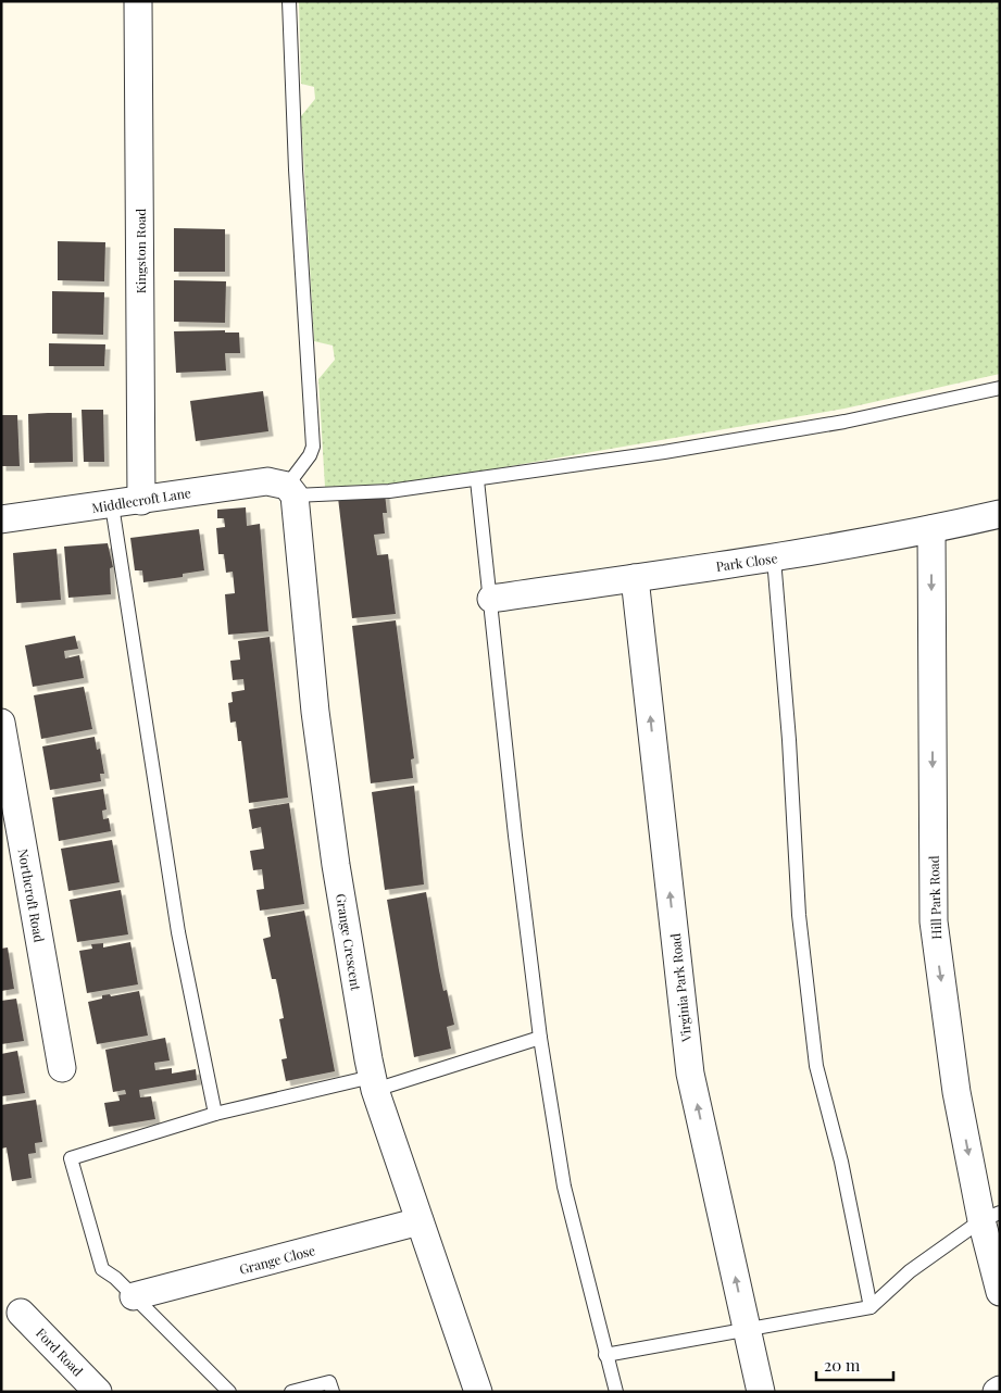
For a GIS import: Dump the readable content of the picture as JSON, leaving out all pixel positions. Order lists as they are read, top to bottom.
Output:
{
  "streets": {
    "street": [
      "Kingston Road",
      "Middlecroft Lane",
      "Park Close",
      "Northcroft Road",
      "Hill Park Road",
      "Grange Crescent",
      "Virginia Park Road",
      "Grange Close",
      "Ford Road"
    ]
  },
  "crossings": [
    ["Kingston Road", "Middlecroft Lane"],
    ["Middlecroft Lane", "Grange Crescent"],
    ["Park Close", "Hill Park Road"],
    ["Park Close", "Virginia Park Road"],
    ["Grange Crescent", "Grange Close"]
  ],
  "one_way": ["Hill Park Road", "Virginia Park Road"],
  "scale_bar": "20 m"
}
